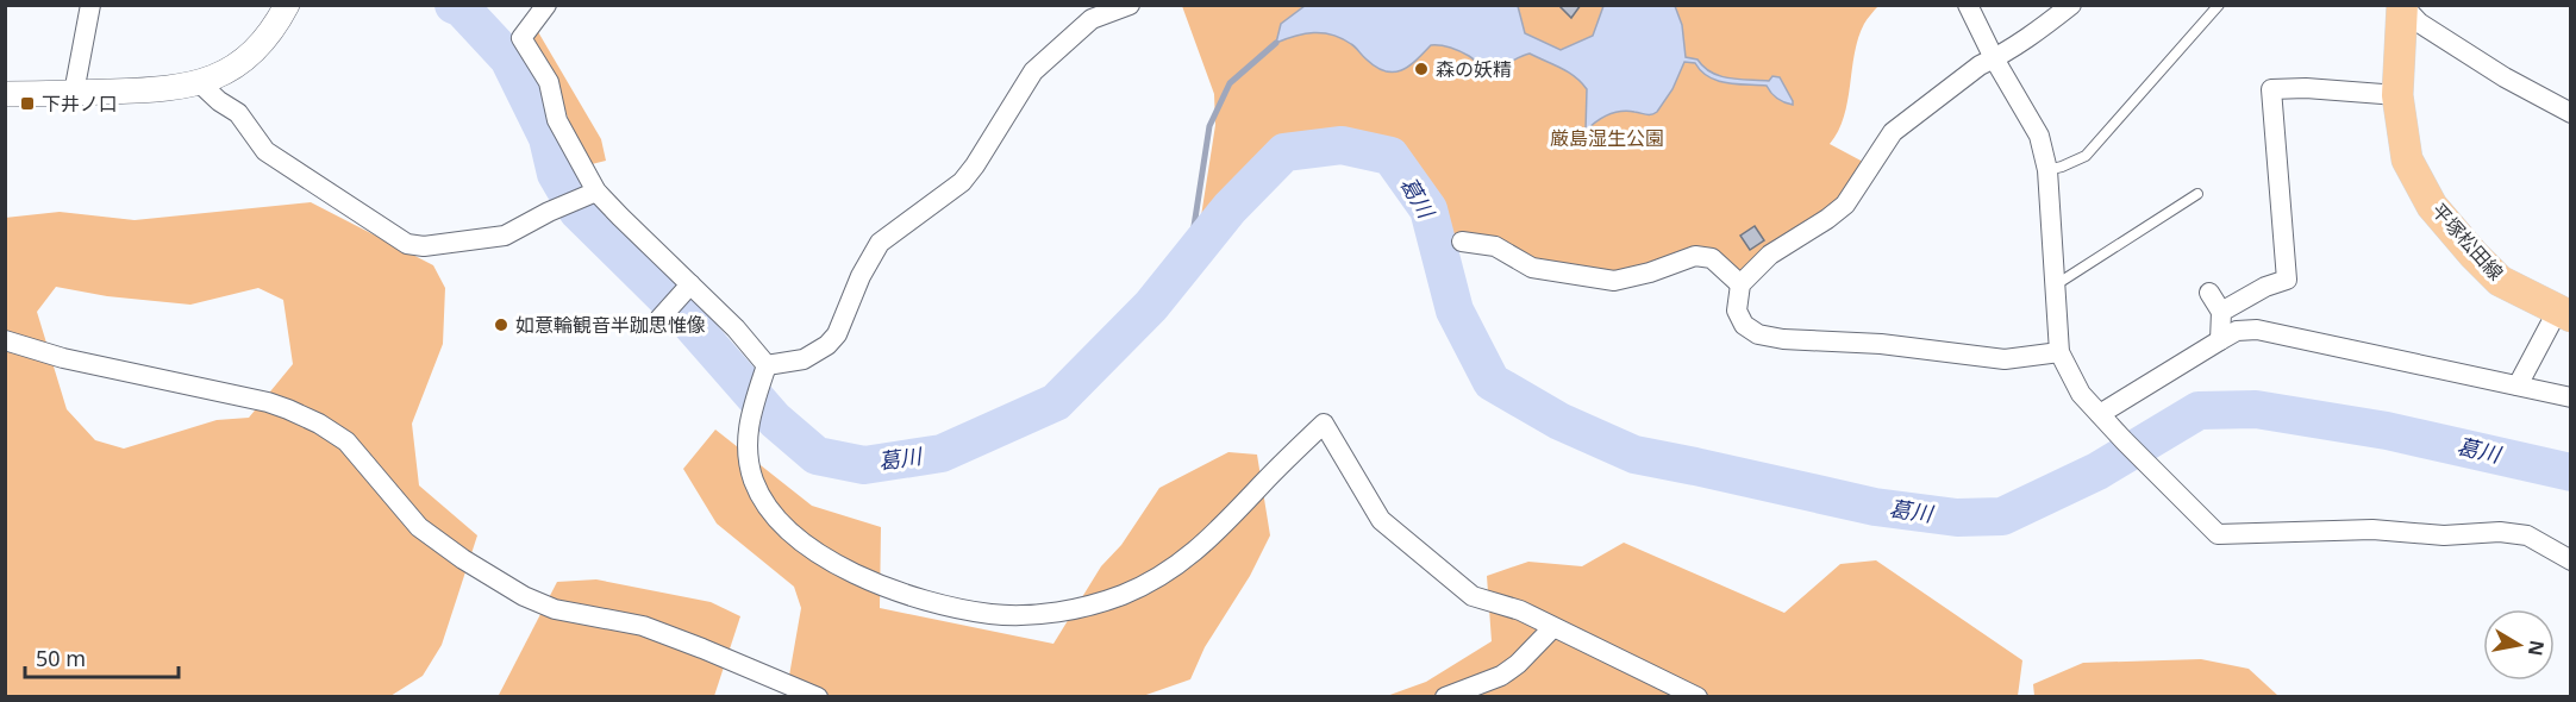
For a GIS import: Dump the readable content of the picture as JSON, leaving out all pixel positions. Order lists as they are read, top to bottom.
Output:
{
  "streets": {
    "main road": ["平塚松田線"]
  },
  "water": ["葛川"],
  "parks": ["厳島湿生公園"],
  "places": {
    "other": ["森の妖精", "如意輪観音半跏思惟像"],
    "transit": ["下井ノ口"]
  },
  "scale_bar": "50 m",
  "north": "right"
}
